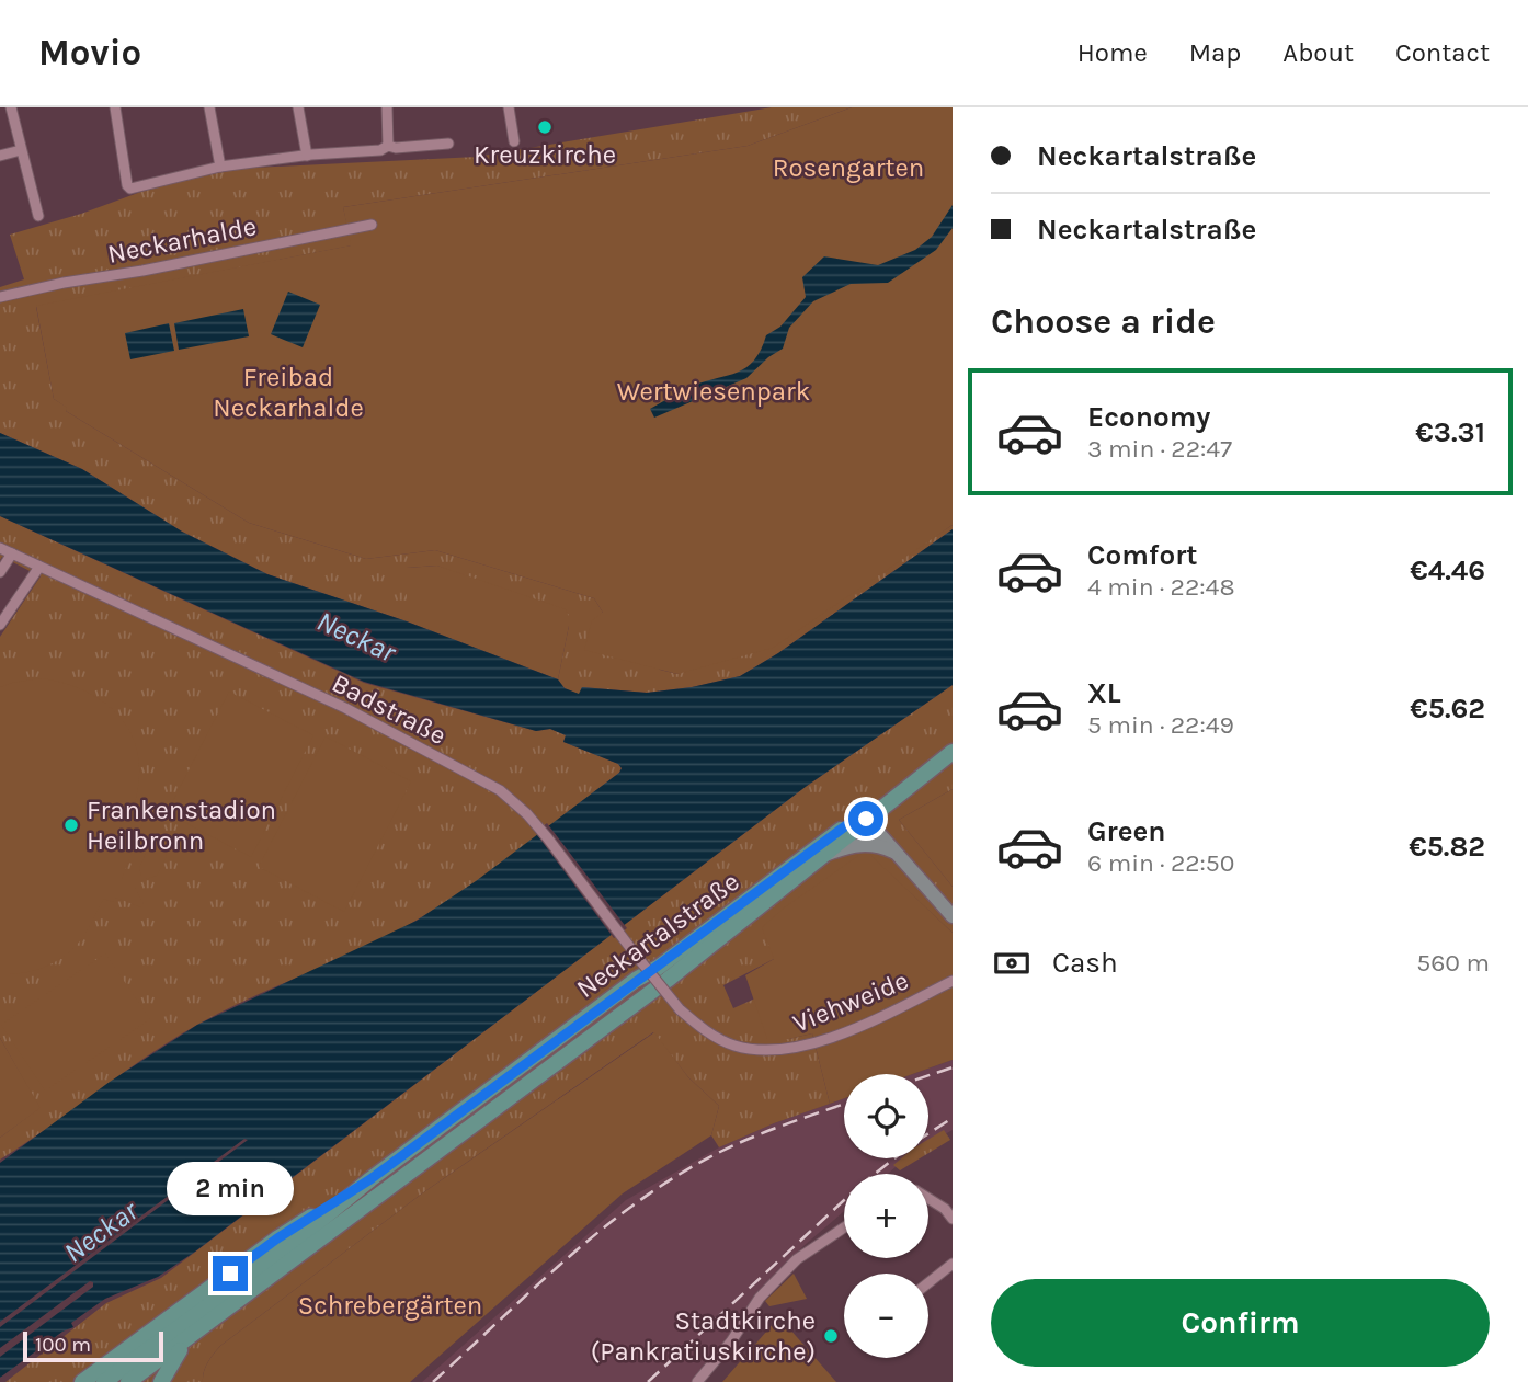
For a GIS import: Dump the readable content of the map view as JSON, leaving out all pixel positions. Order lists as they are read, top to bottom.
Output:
{
  "streets": {
    "main road": ["Neckartalstraße"],
    "street": ["Neckarhalde", "Badstraße", "Viehweide"]
  },
  "crossings": [
    ["Badstraße", "Viehweide"]
  ],
  "water": ["Neckar"],
  "parks": [
    "Rosengarten",
    "Freibad Neckarhalde",
    "Wertwiesenpark",
    "Schrebergärten"
  ],
  "places": ["Kreuzkirche", "Frankenstadion Heilbronn", "Stadtkirche (Pankratiuskirche)"],
  "scale_bar": "100 m",
  "page": {
    "header": "Movio",
    "nav": [
      "Home",
      "Map",
      "About",
      "Contact"
    ],
    "banner": ["Neckartalstraße", "Neckartalstraße"],
    "heading": "Choose a ride",
    "list": [
      {
        "name": "Economy",
        "note": "3 min · 22:47",
        "value": "€3.31"
      },
      {
        "name": "Comfort",
        "note": "4 min · 22:48",
        "value": "€4.46"
      },
      {
        "name": "XL",
        "note": "5 min · 22:49",
        "value": "€5.62"
      },
      {
        "name": "Green",
        "note": "6 min · 22:50",
        "value": "€5.82"
      }
    ],
    "pay": ["Cash", "560 m"],
    "map_buttons": ["+", "−"],
    "bubble": "2 min",
    "buttons": "Confirm",
    "scale": "100 m"
  }
}
